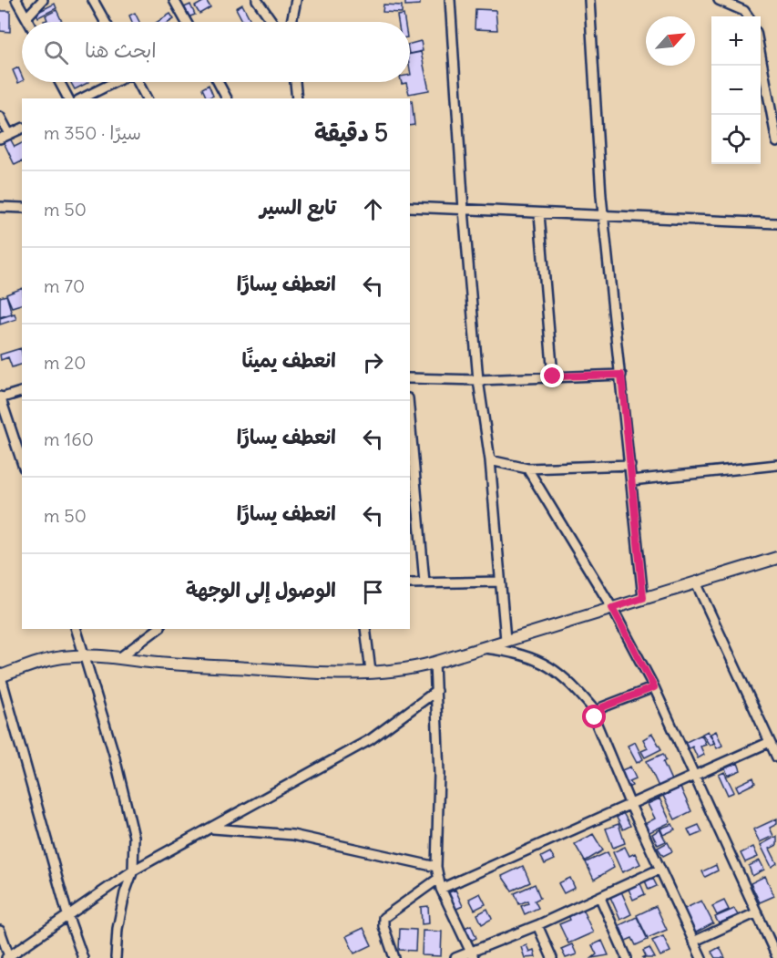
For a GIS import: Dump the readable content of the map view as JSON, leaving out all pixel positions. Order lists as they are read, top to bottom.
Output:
{
  "north": "top right",
  "page": {
    "map_buttons": ["+", "−"],
    "search": "ابحث هنا",
    "heading": ["5 دقيقة", "سيرًا · 350 m"],
    "list": [
      ["تابع السير", "50 m"],
      ["انعطف يسارًا", "70 m"],
      ["انعطف يمينًا", "20 m"],
      ["انعطف يسارًا", "160 m"],
      ["انعطف يسارًا", "50 m"],
      "الوصول إلى الوجهة"
    ]
  }
}
